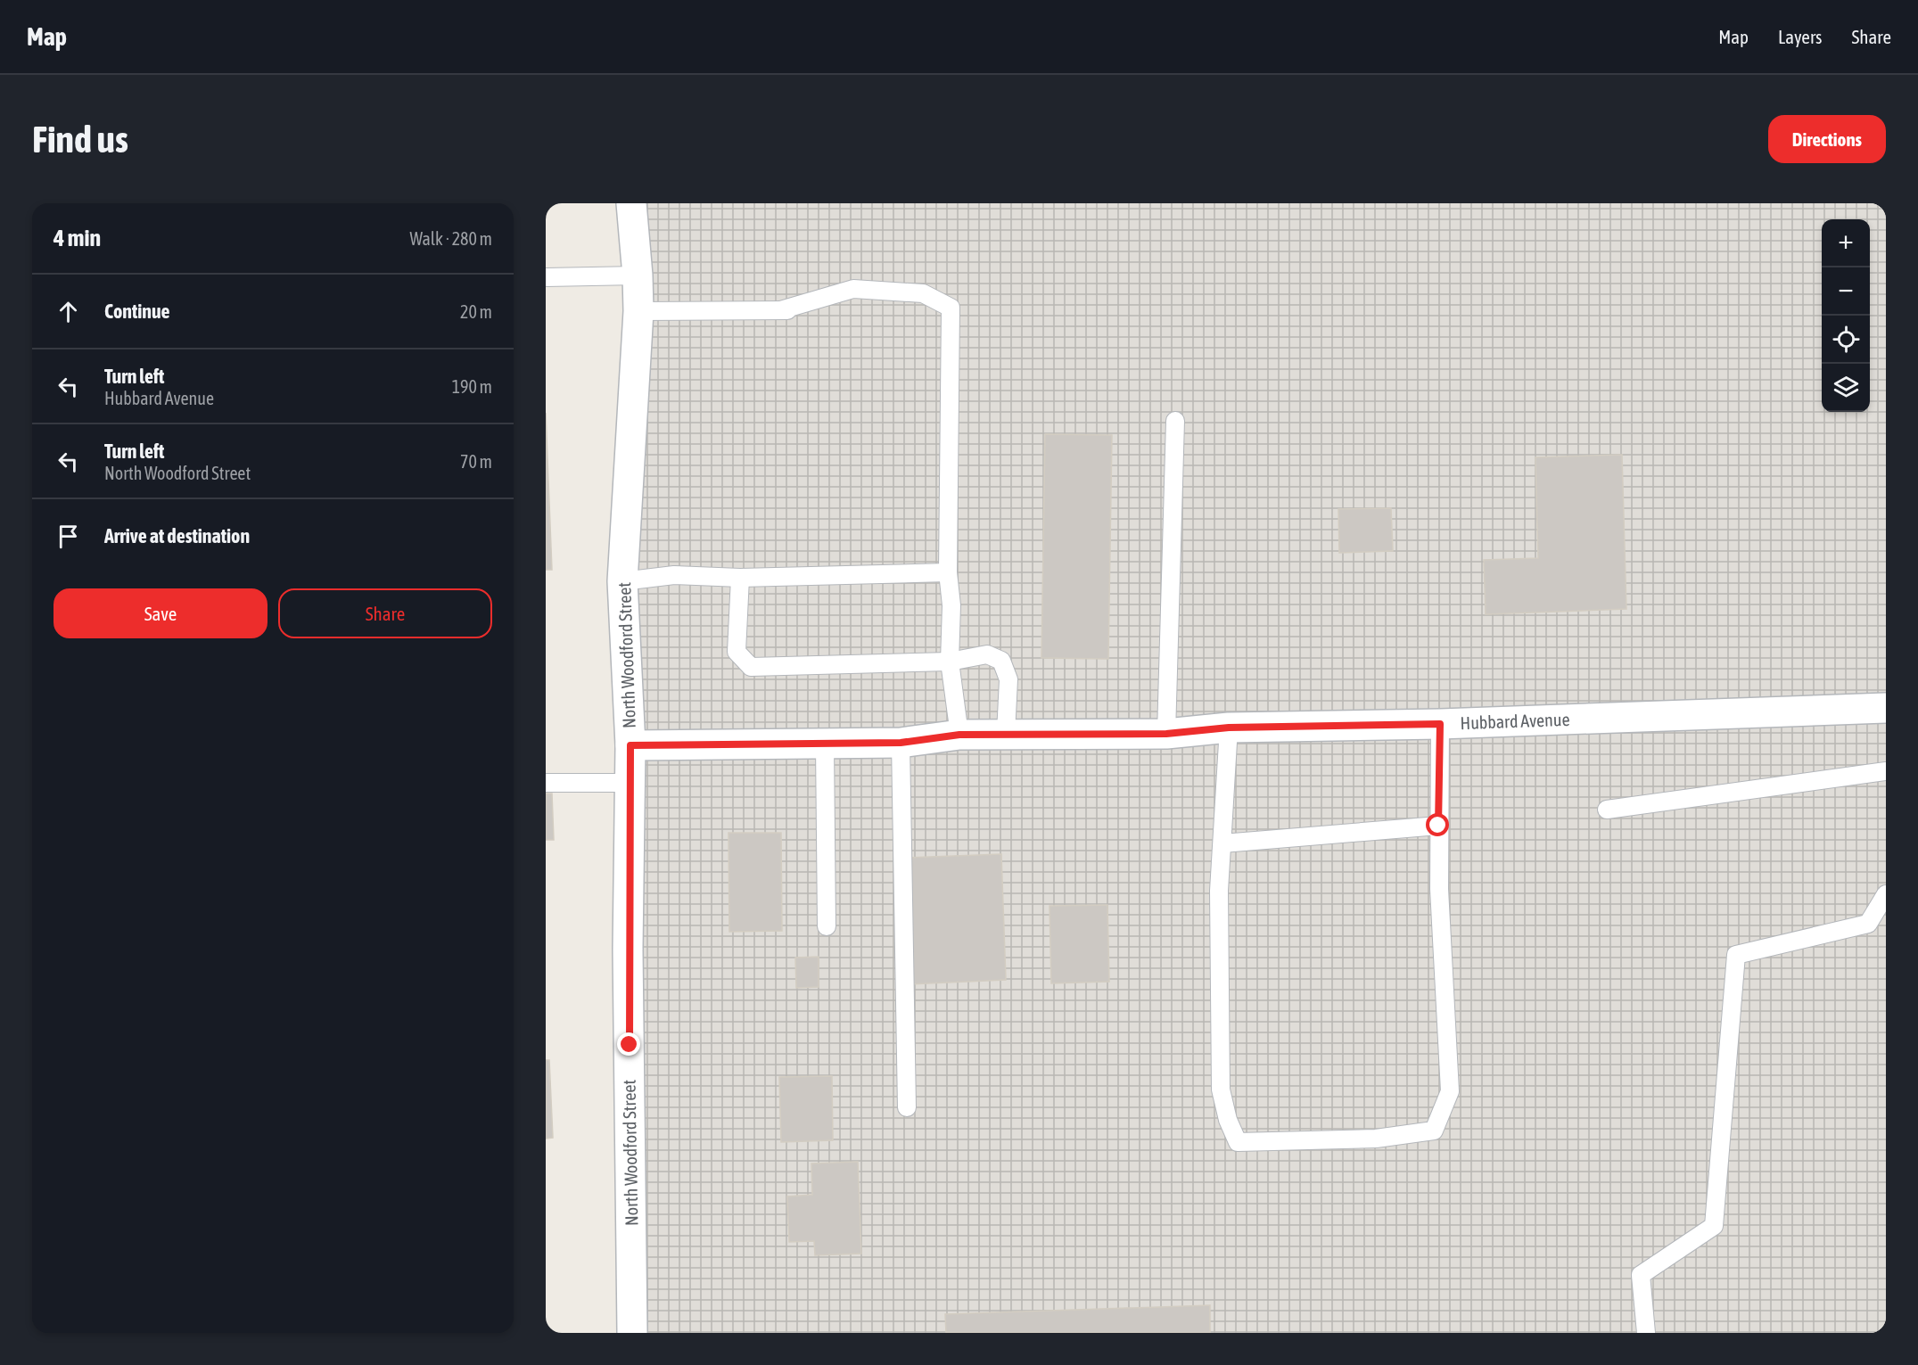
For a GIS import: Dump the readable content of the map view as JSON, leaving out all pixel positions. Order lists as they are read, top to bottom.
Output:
{
  "streets": {
    "street": ["North Woodford Street", "Hubbard Avenue"]
  },
  "crossings": [
    ["North Woodford Street", "Hubbard Avenue"]
  ],
  "page": {
    "header": "Map",
    "nav": ["Map", "Layers", "Share"],
    "buttons": [
      "Directions",
      ["Save", "Share"]
    ],
    "title": "Find us",
    "heading": ["4 min", "Walk · 280 m"],
    "map_buttons": ["+", "−"],
    "list": [
      ["Continue", "20 m"],
      ["Turn left", "Hubbard Avenue", "190 m"],
      ["Turn left", "North Woodford Street", "70 m"],
      "Arrive at destination"
    ]
  }
}
